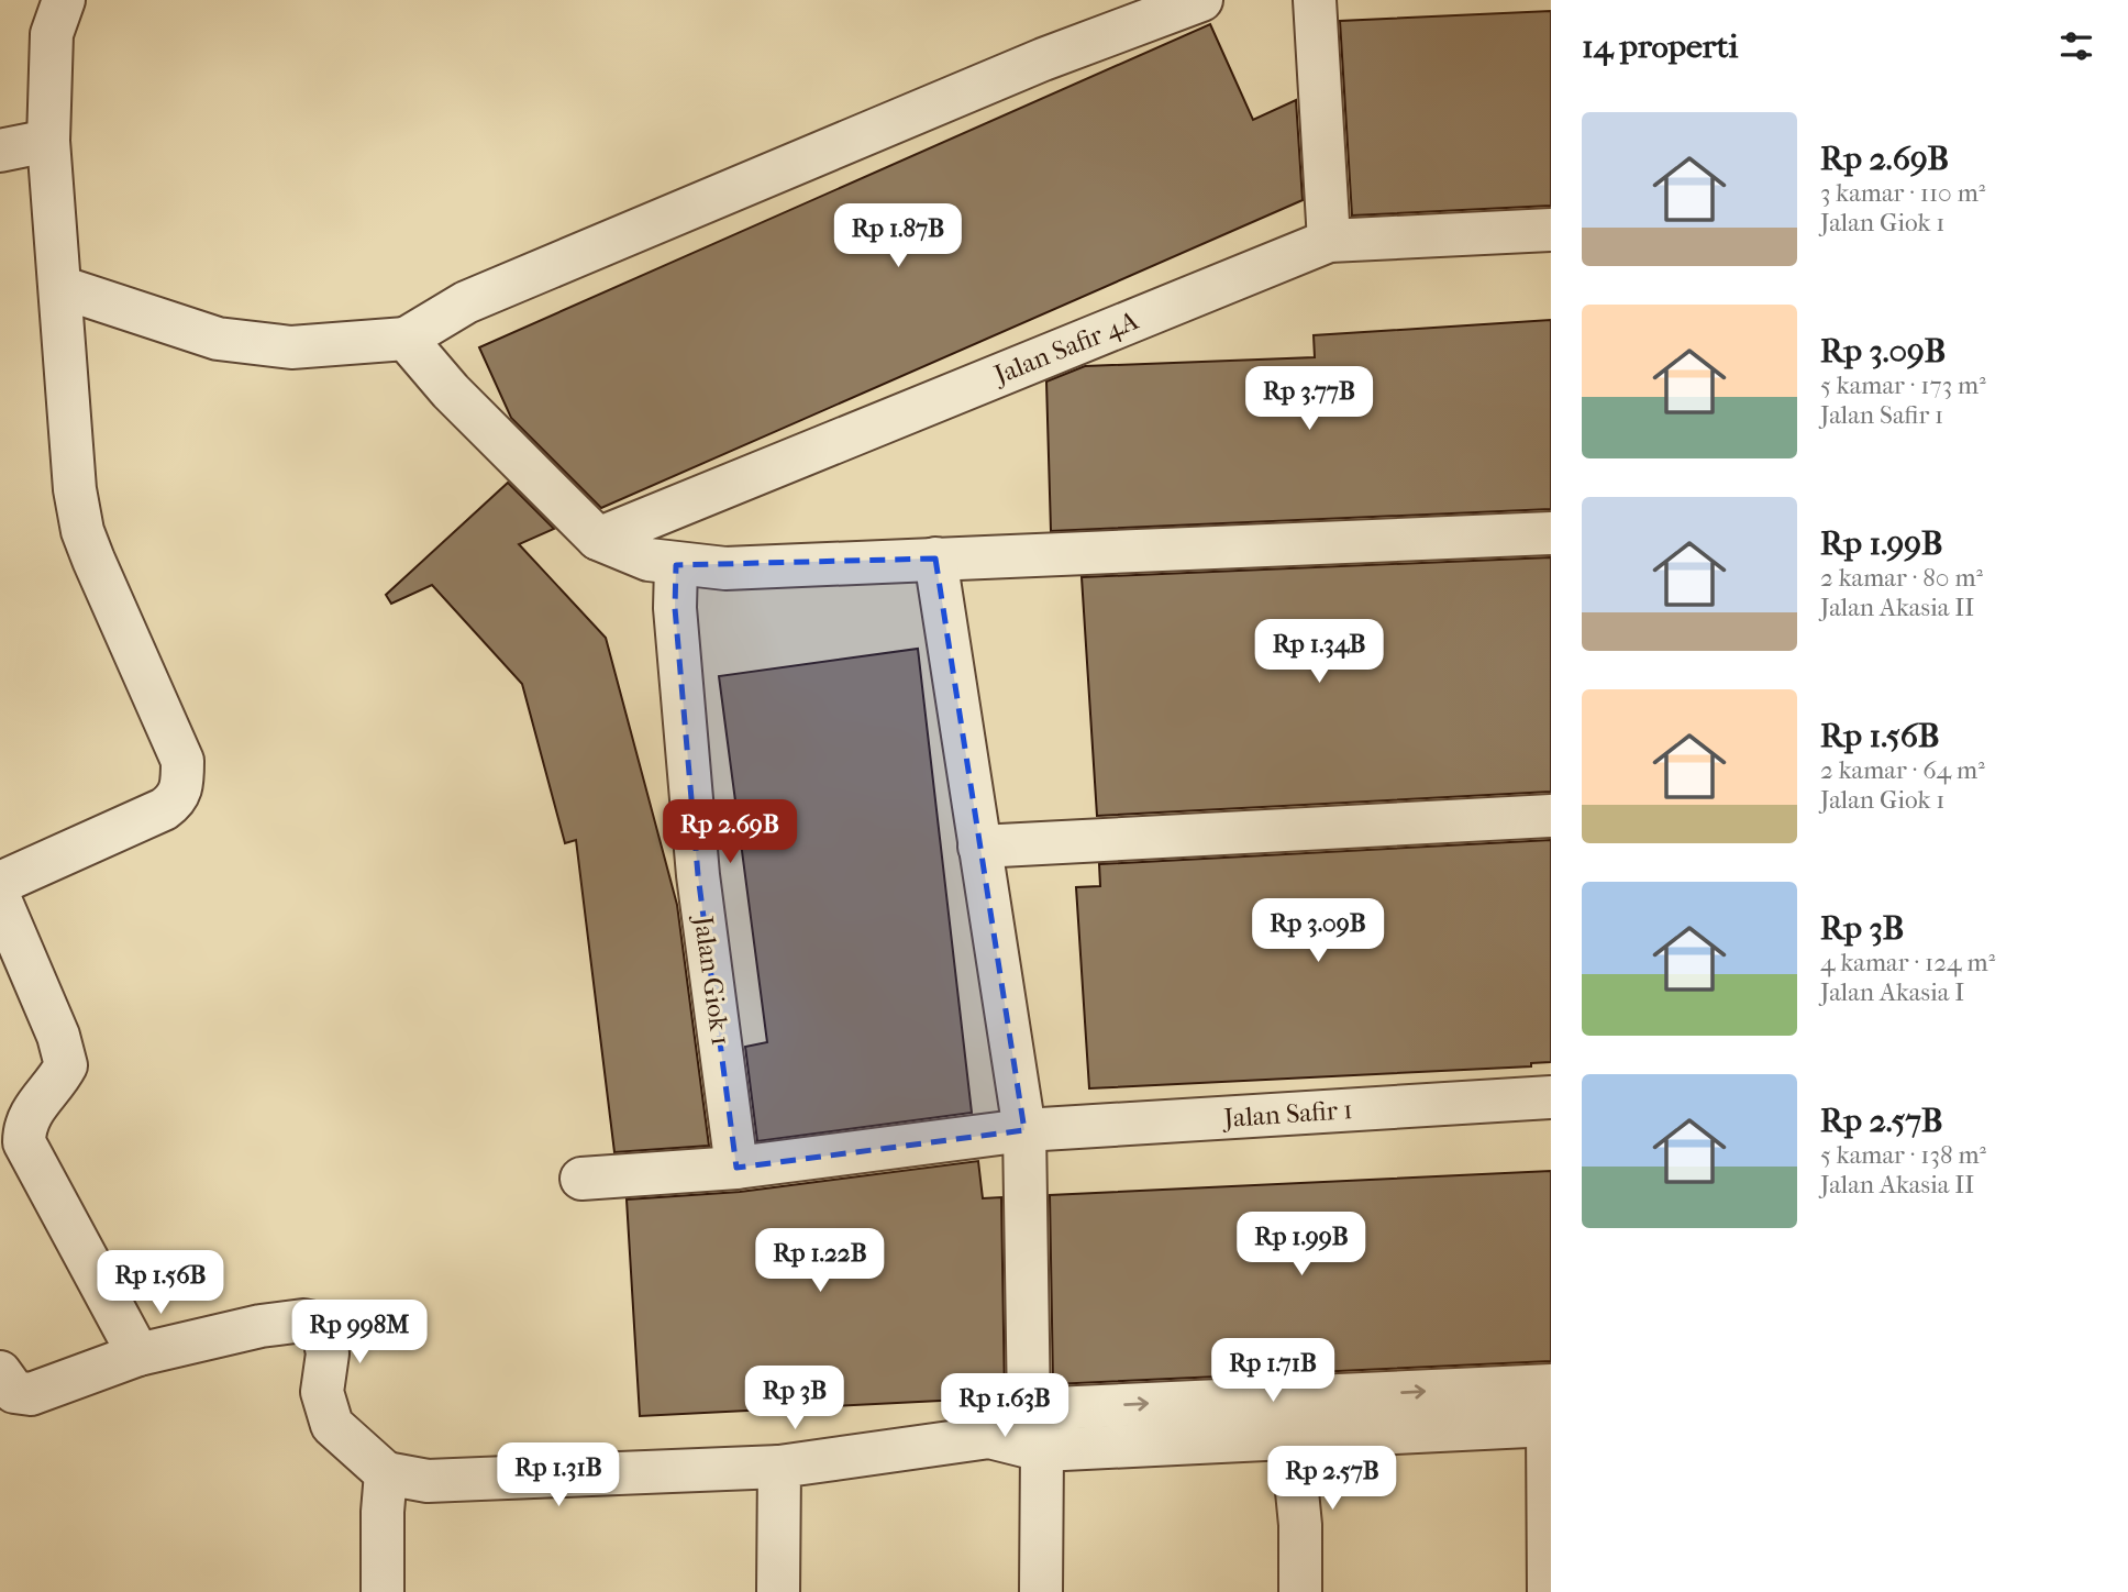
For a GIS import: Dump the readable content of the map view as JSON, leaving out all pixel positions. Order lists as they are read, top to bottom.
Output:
{
  "streets": {
    "street": ["Jalan Safir 4A", "Jalan Giok 1", "Jalan Safir 1"]
  },
  "page": {
    "heading": "14 properti",
    "list": [
      {
        "name": "Rp 2.69B",
        "note": "3 kamar · 110 m² · Jalan Giok 1"
      },
      {
        "name": "Rp 3.09B",
        "note": "5 kamar · 173 m² · Jalan Safir 1"
      },
      {
        "name": "Rp 1.99B",
        "note": "2 kamar · 80 m² · Jalan Akasia II"
      },
      {
        "name": "Rp 1.56B",
        "note": "2 kamar · 64 m² · Jalan Giok 1"
      },
      {
        "name": "Rp 3B",
        "note": "4 kamar · 124 m² · Jalan Akasia I"
      },
      {
        "name": "Rp 2.57B",
        "note": "5 kamar · 138 m² · Jalan Akasia II"
      }
    ],
    "price": [
      "Rp 1.87B",
      "Rp 3.77B",
      "Rp 1.34B",
      "Rp 2.69B",
      "Rp 3.09B",
      "Rp 1.99B",
      "Rp 1.22B",
      "Rp 1.56B",
      "Rp 998M",
      "Rp 1.71B",
      "Rp 3B",
      "Rp 1.63B",
      "Rp 1.31B",
      "Rp 2.57B"
    ]
  }
}
